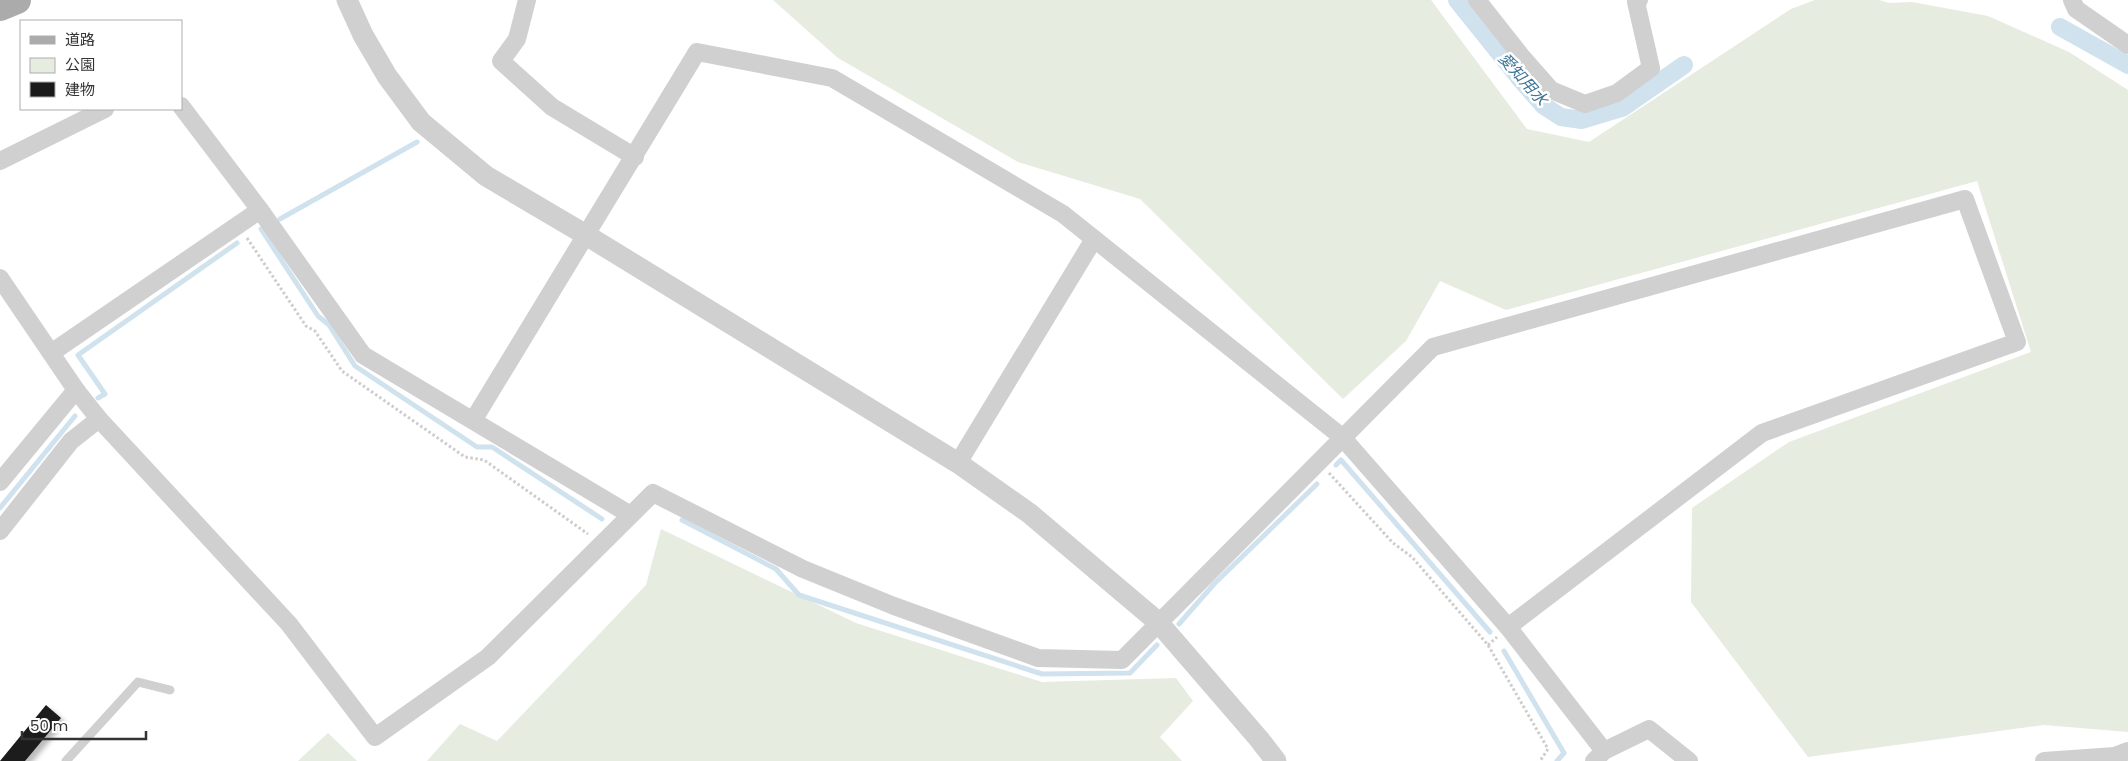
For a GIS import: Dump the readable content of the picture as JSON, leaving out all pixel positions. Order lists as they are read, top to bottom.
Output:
{
  "water": ["愛知用水"],
  "legend": ["道路", "公園", "建物"],
  "scale_bar": "50 m"
}
